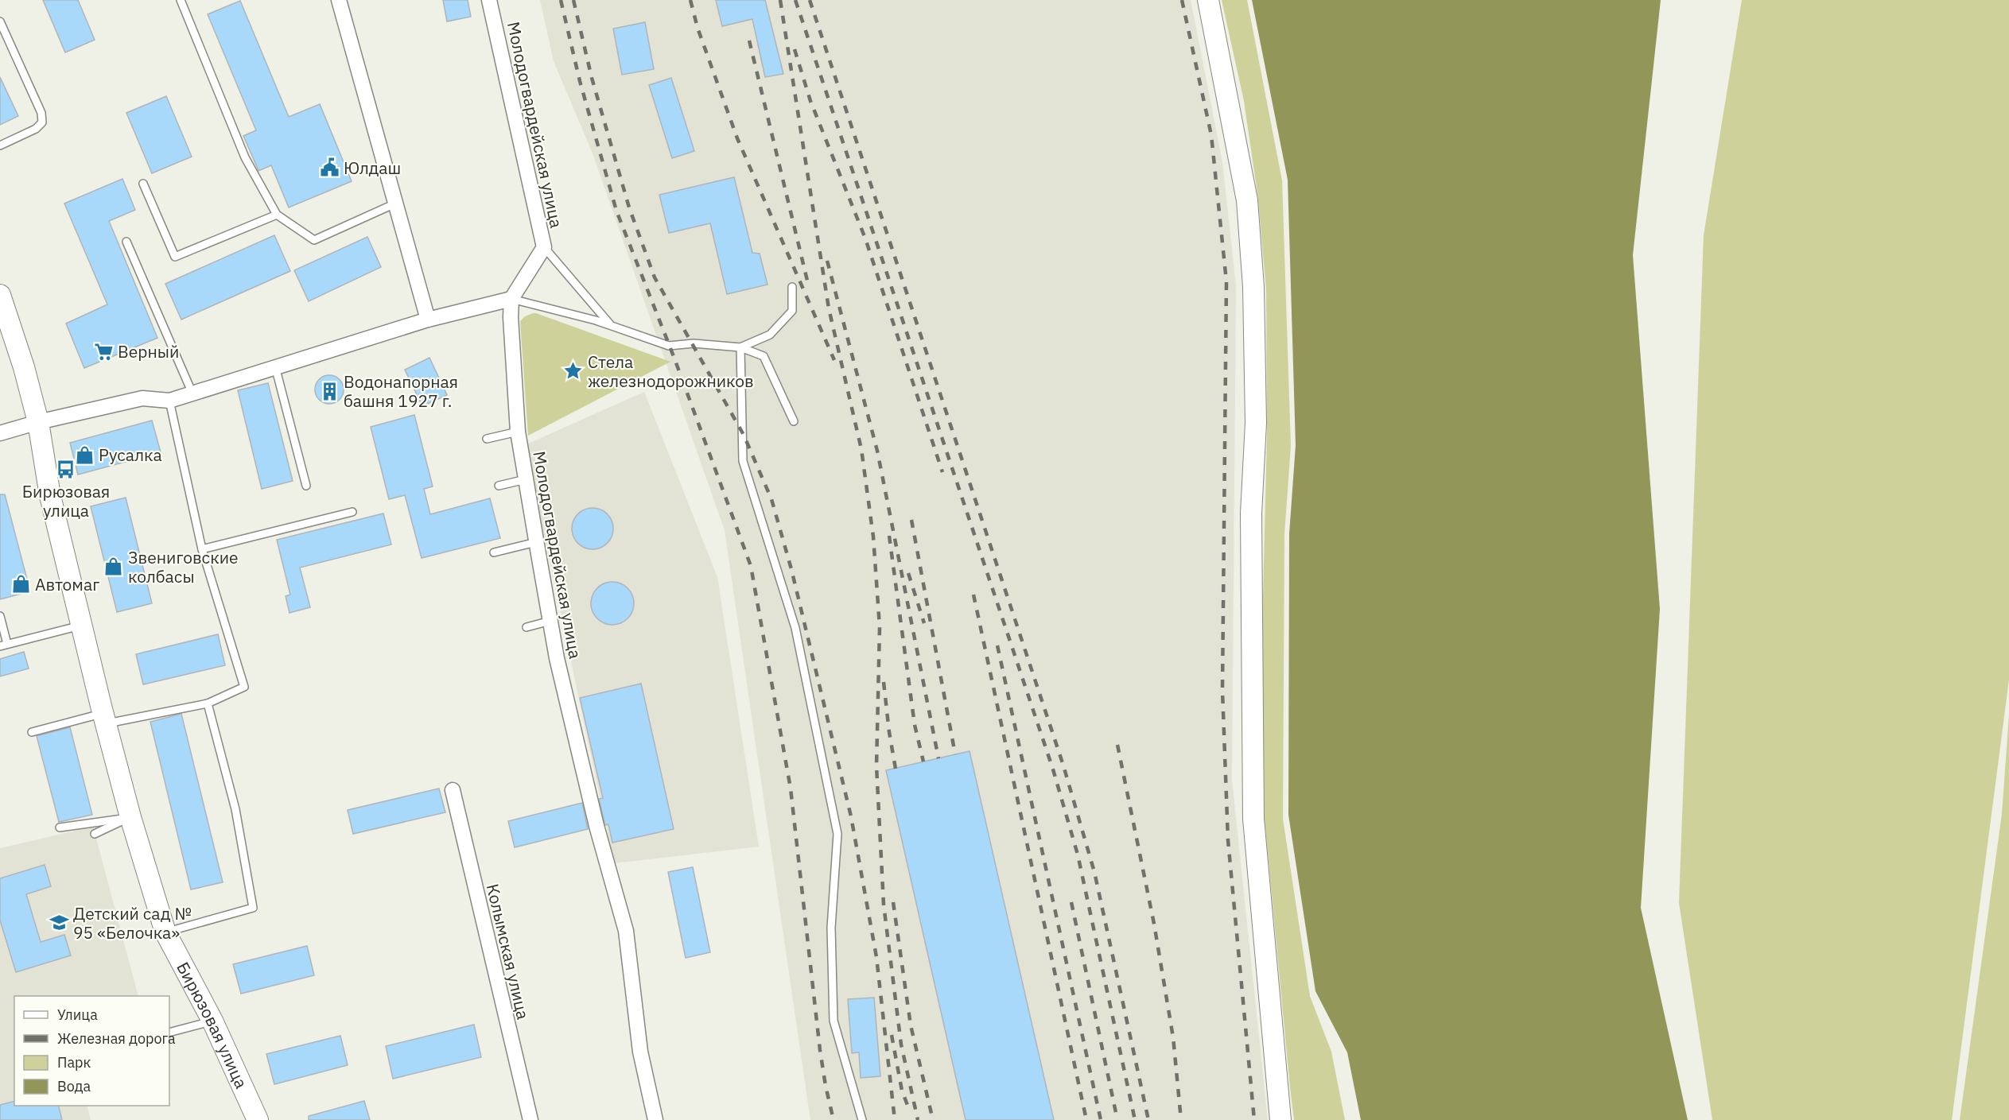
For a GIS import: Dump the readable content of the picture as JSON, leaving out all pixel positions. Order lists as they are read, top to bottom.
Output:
{
  "streets": {
    "main road": ["Бирюзовая улица"],
    "street": ["Молодогвардейская улица", "Колымская улица"]
  },
  "places": {
    "public building": ["Юлдаш"],
    "supermarket": ["Верный"],
    "place": ["Стела железнодорожников"],
    "building": ["Водонапорная башня 1927 г."],
    "shop": ["Русалка", "Звениговские колбасы", "Автомаг"],
    "bus stop": ["Бирюзовая улица"],
    "school or university": ["Детский сад № 95 «Белочка»"]
  },
  "legend": [
    "Улица",
    "Железная дорога",
    "Парк",
    "Вода"
  ]
}
